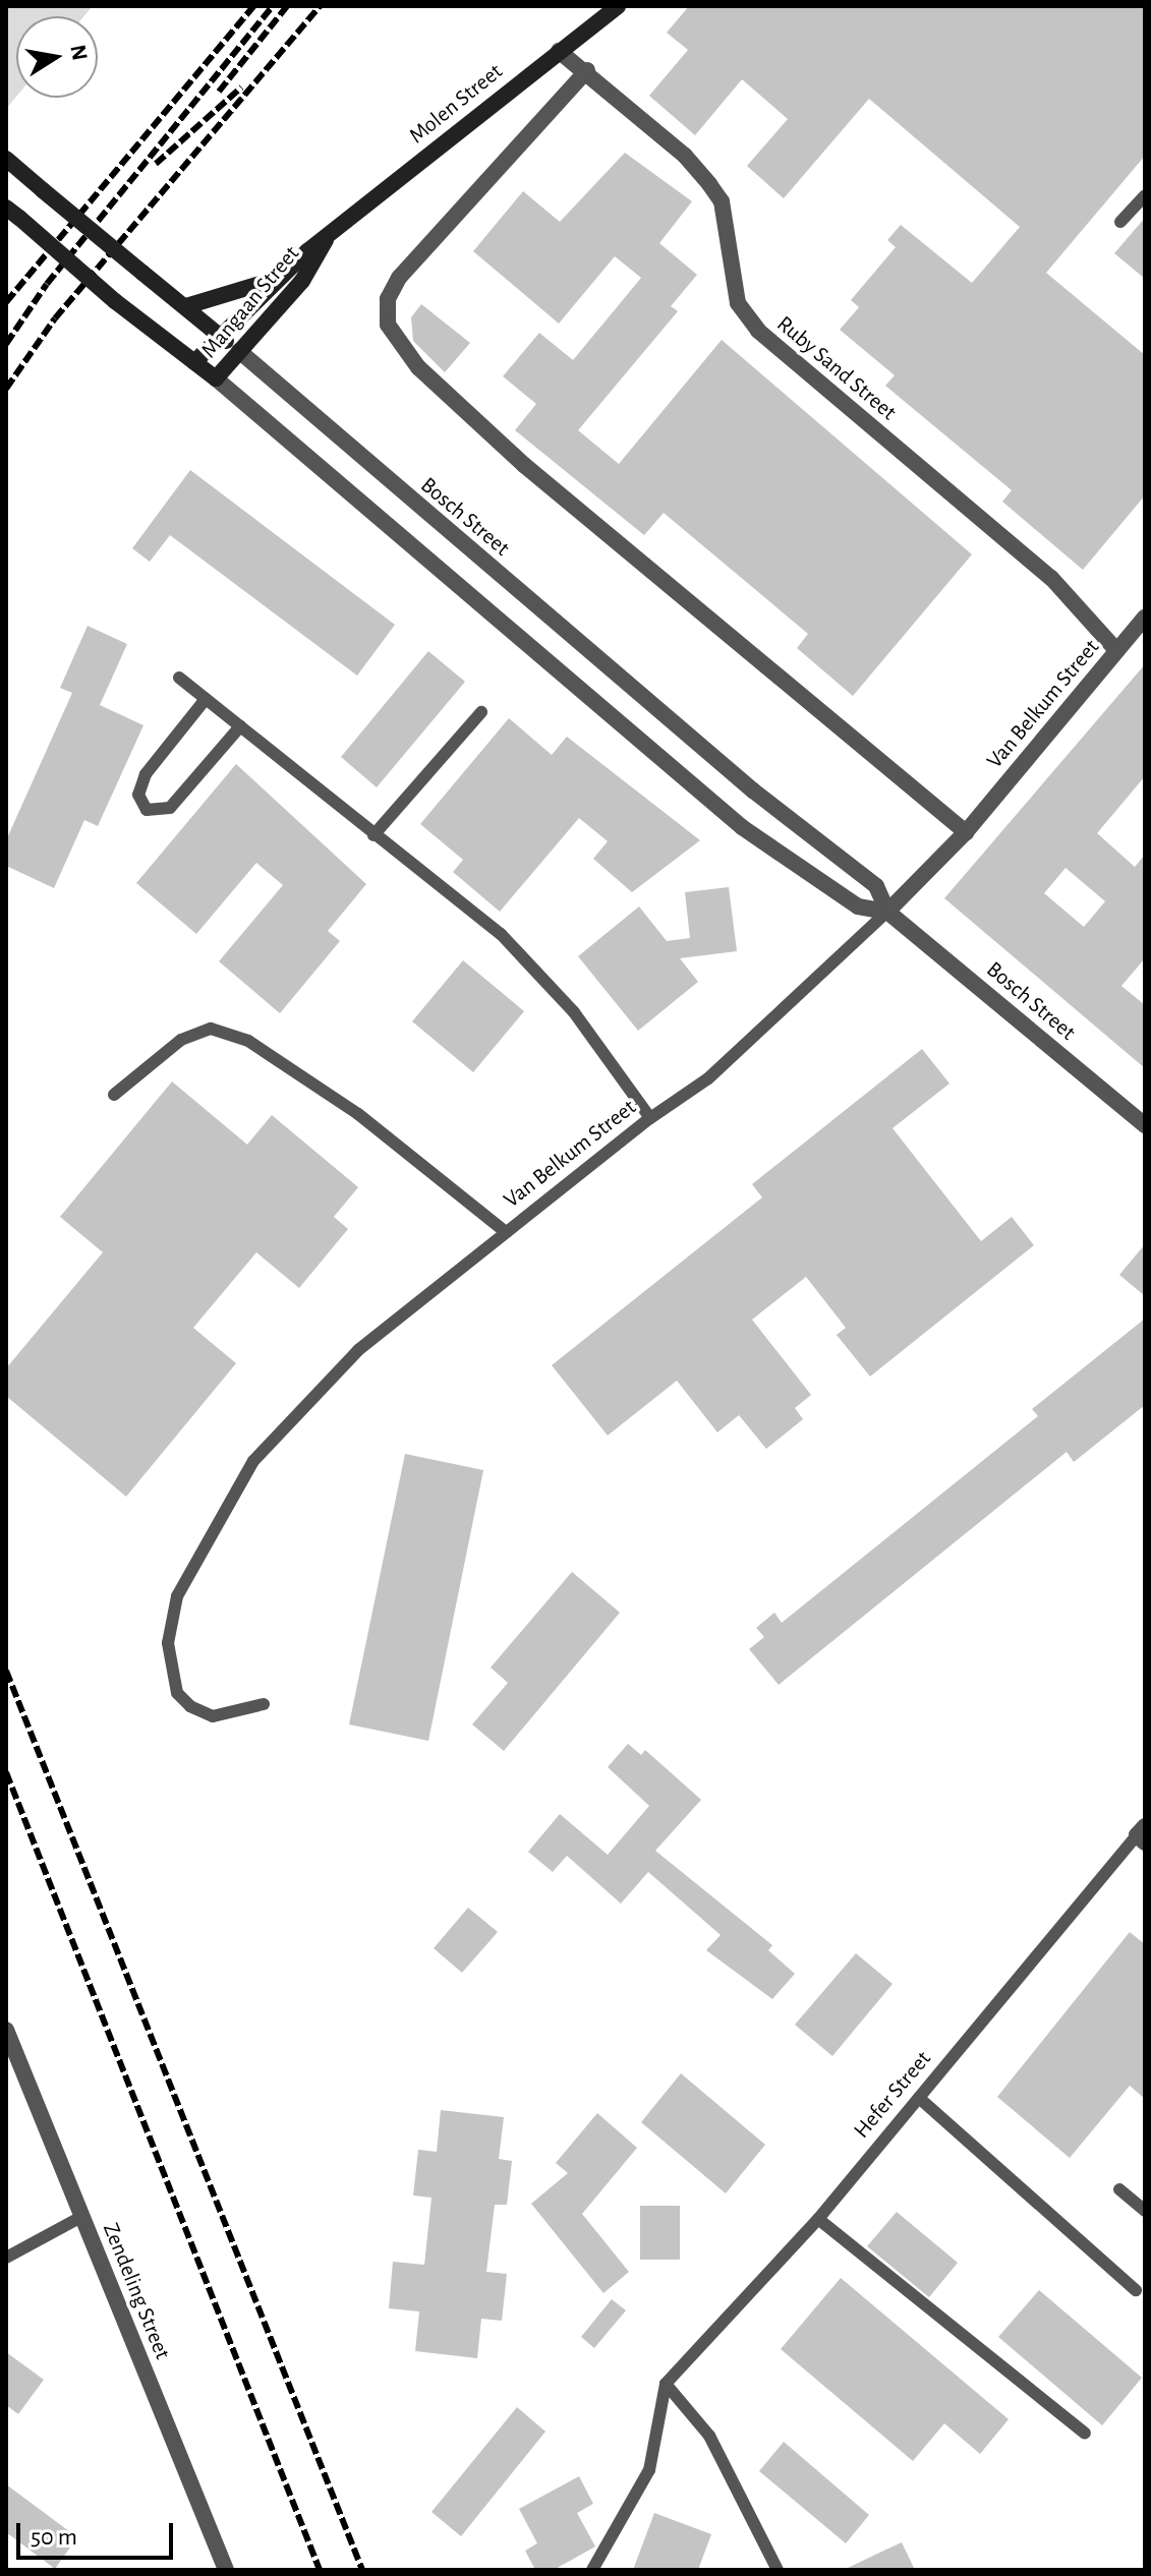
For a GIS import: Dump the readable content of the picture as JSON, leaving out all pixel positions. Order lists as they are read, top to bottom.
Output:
{
  "streets": {
    "street": [
      "Molen Street",
      "Mangaan Street",
      "Ruby Sand Street",
      "Bosch Street",
      "Van Belkum Street",
      "Zendeling Street"
    ],
    "lane": ["Hefer Street"]
  },
  "crossings": [
    ["Molen Street", "Mangaan Street"],
    ["Molen Street", "Ruby Sand Street"],
    ["Mangaan Street", "Bosch Street"],
    ["Ruby Sand Street", "Van Belkum Street"],
    ["Bosch Street", "Van Belkum Street"]
  ],
  "scale_bar": "50 m",
  "north": "right"
}
